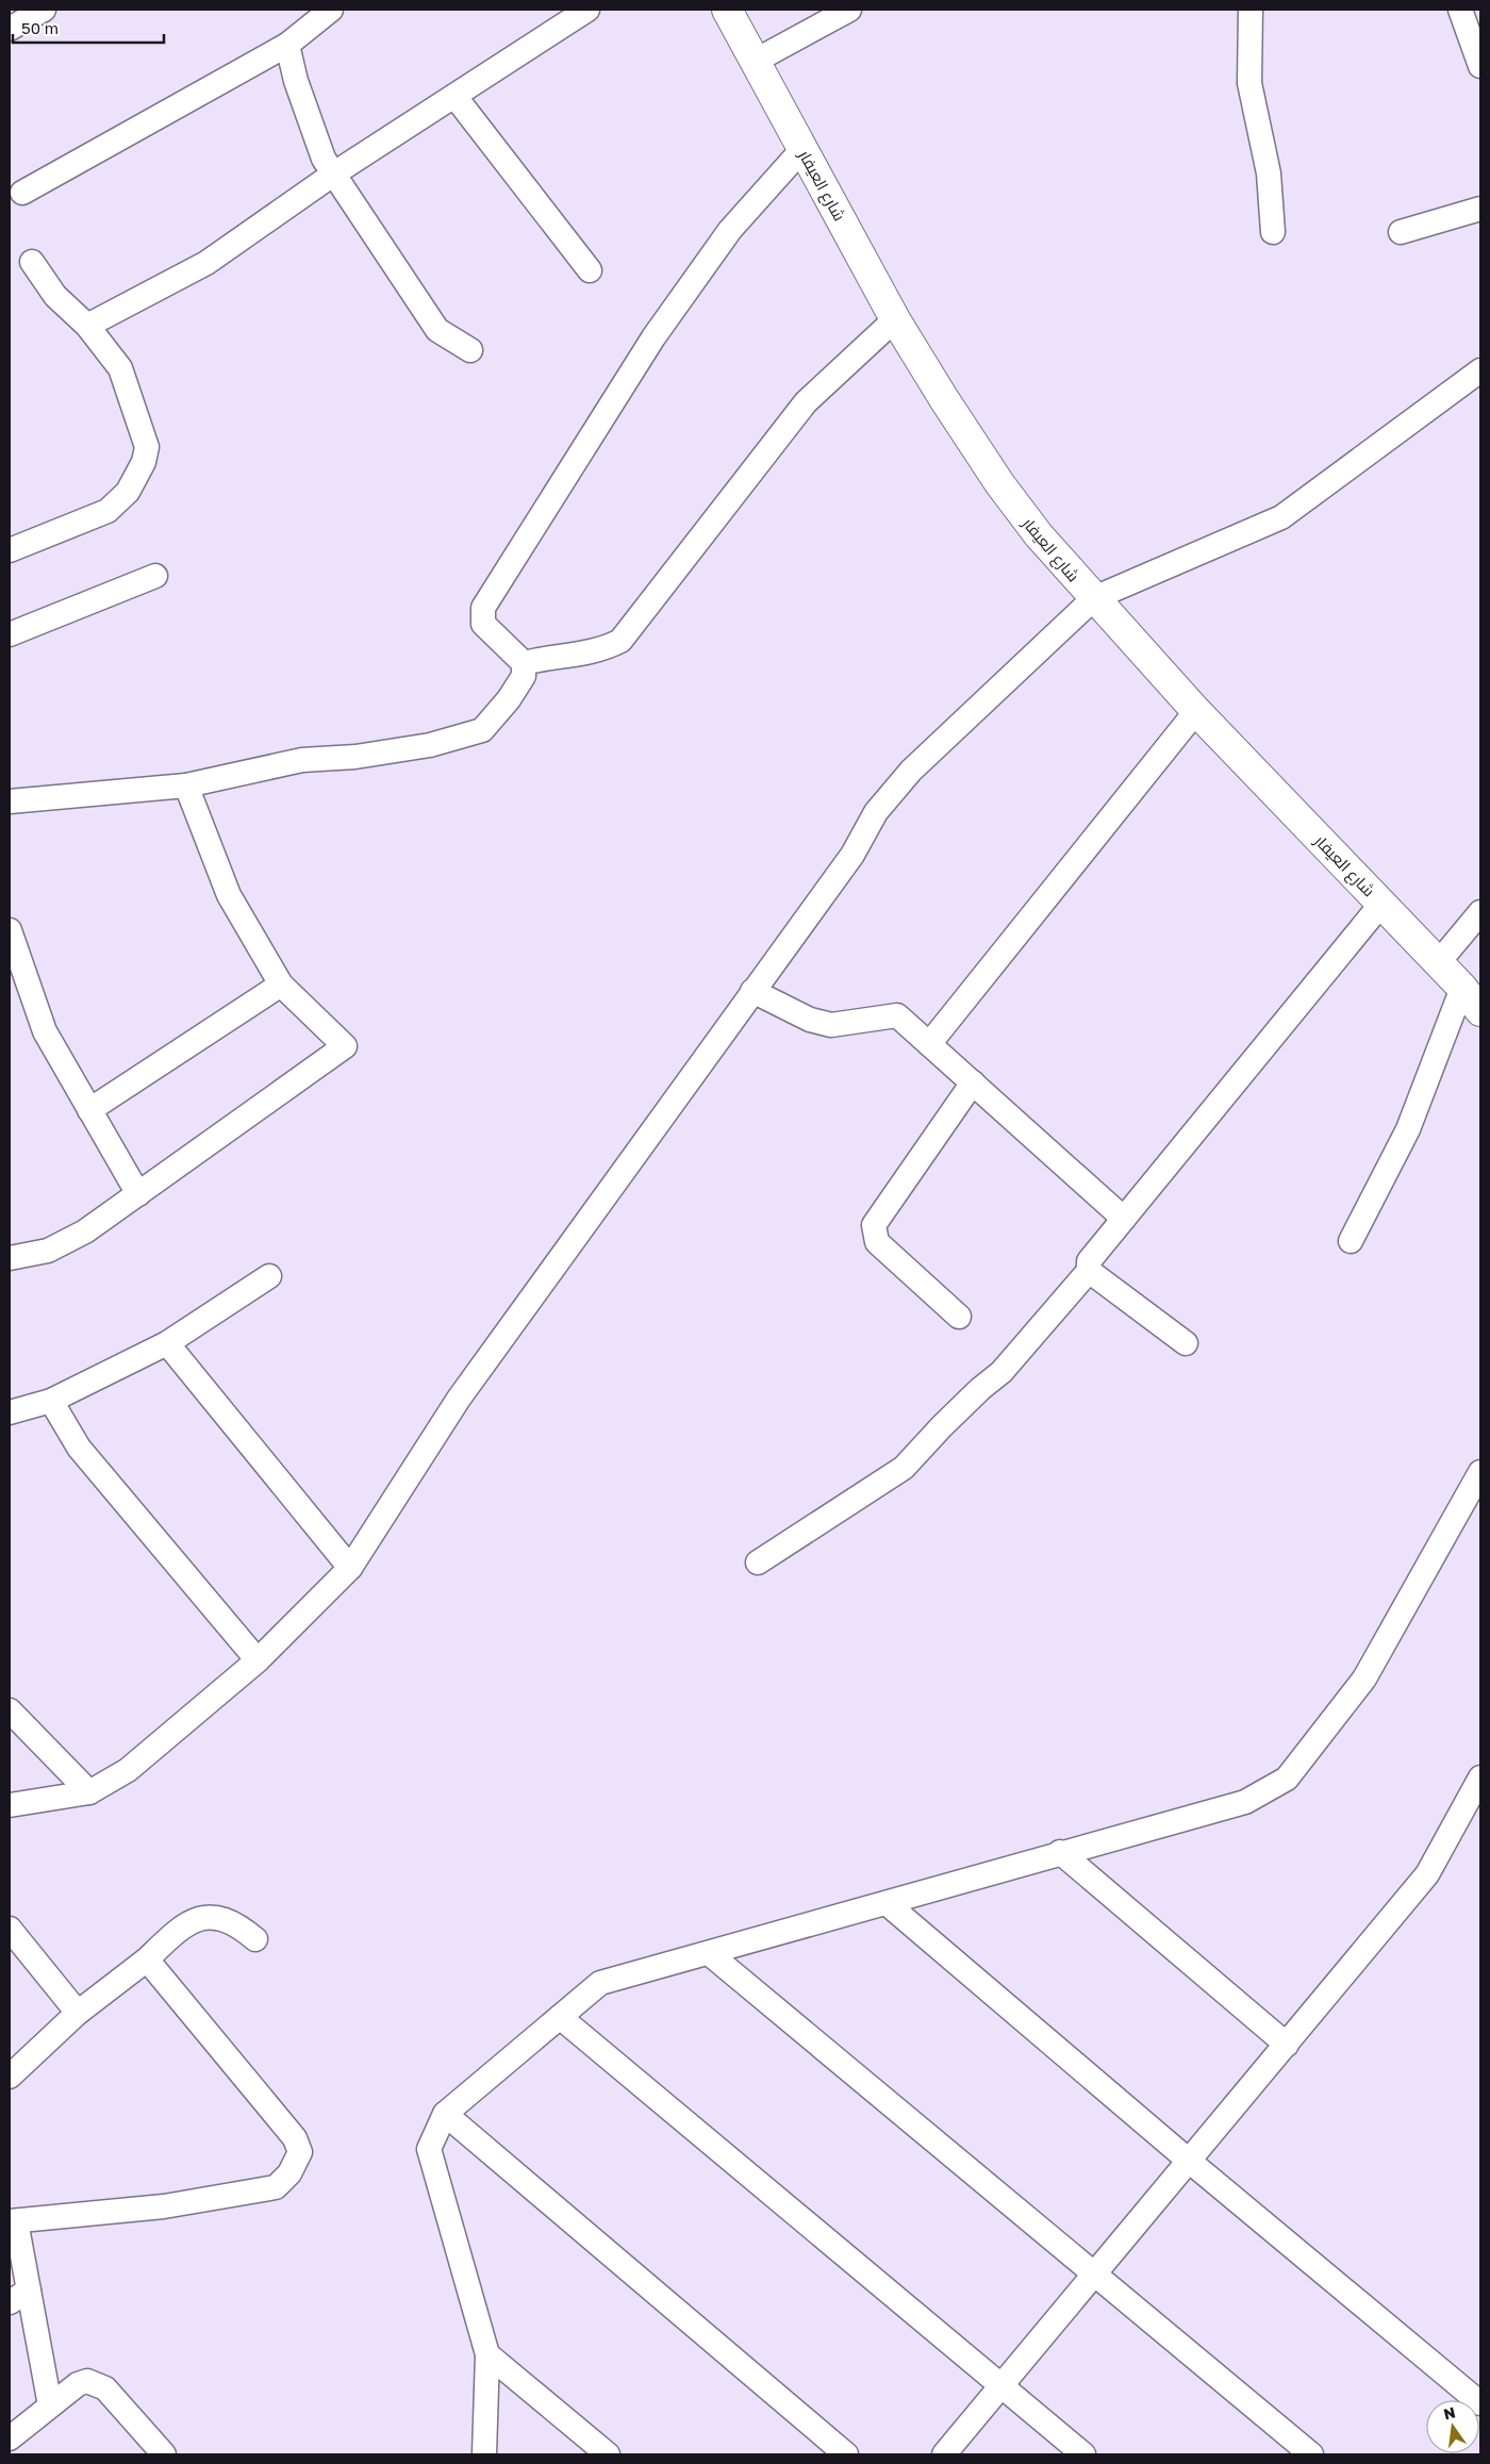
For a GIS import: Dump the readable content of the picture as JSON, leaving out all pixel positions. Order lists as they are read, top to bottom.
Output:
{
  "streets": {
    "main road": ["شارع العيفار"]
  },
  "scale_bar": "50 m",
  "north": "top"
}
